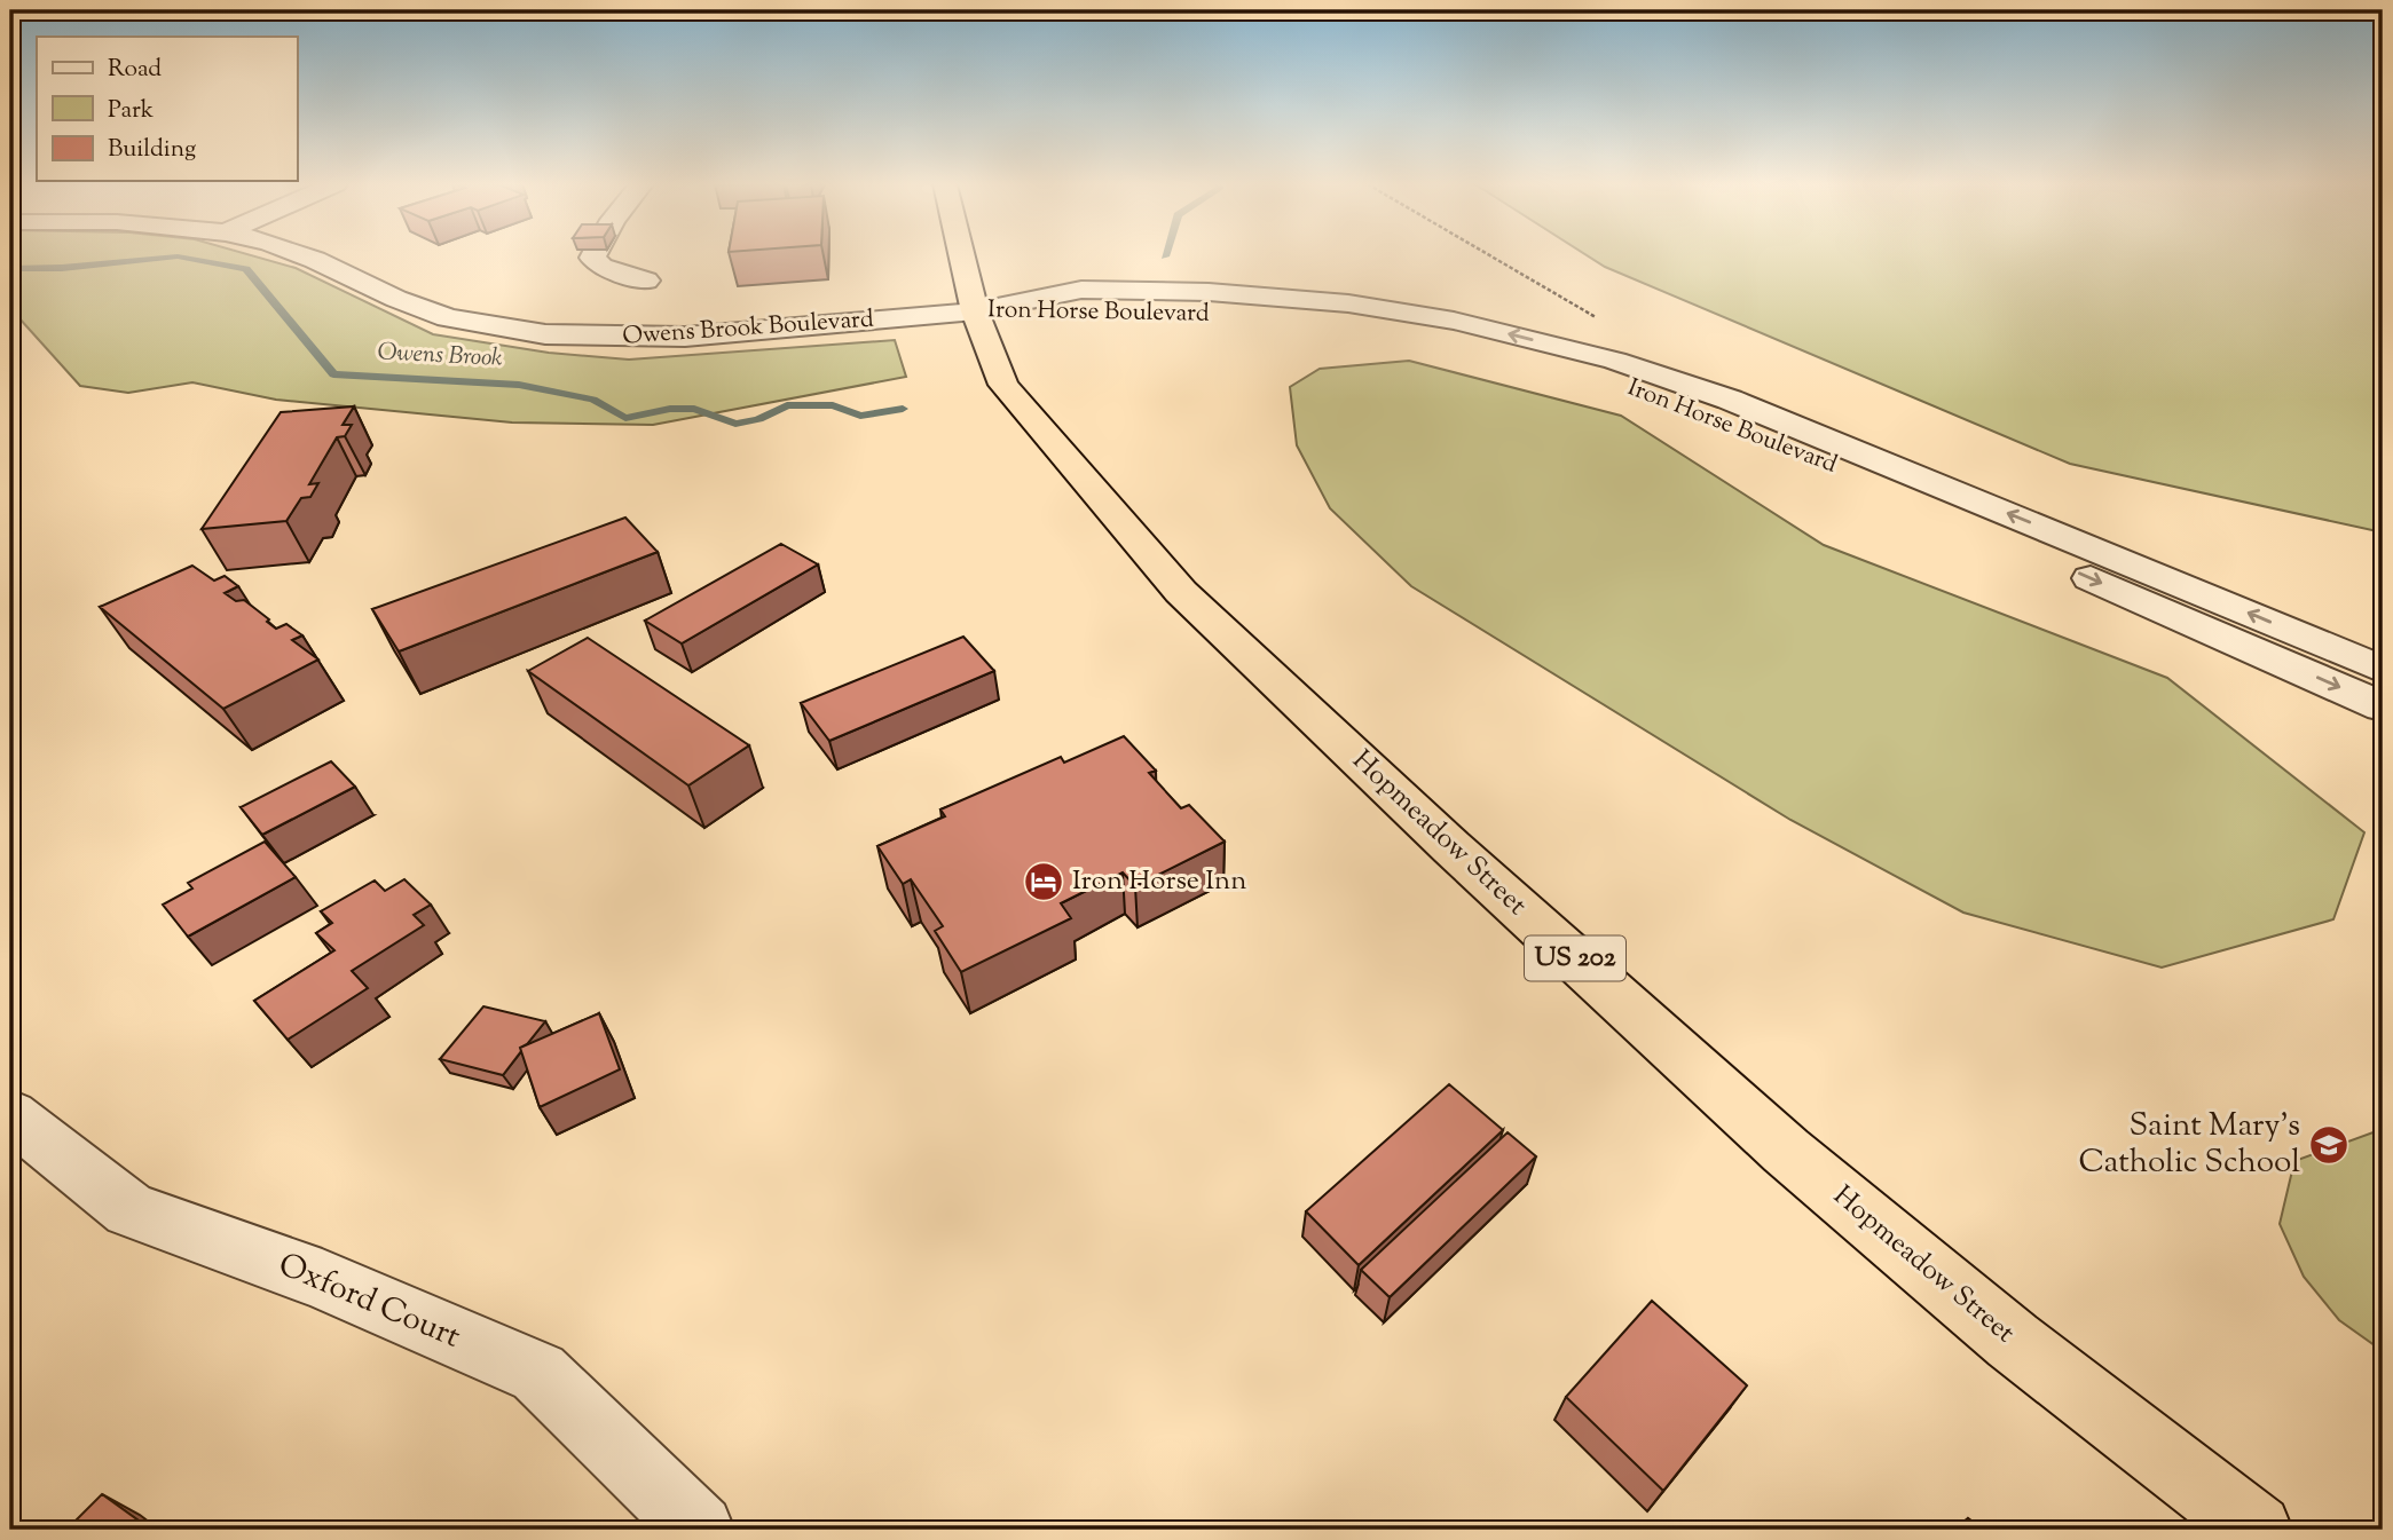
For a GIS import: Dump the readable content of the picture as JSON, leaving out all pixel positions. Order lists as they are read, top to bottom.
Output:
{
  "streets": {
    "highway": ["Hopmeadow Street", "US 202"],
    "street": ["Iron Horse Boulevard", "Owens Brook Boulevard", "Oxford Court"]
  },
  "crossings": [
    ["Iron Horse Boulevard", "Owens Brook Boulevard"],
    ["Iron Horse Boulevard", "Hopmeadow Street"],
    ["Owens Brook Boulevard", "Hopmeadow Street"]
  ],
  "water": ["Owens Brook"],
  "places": {
    "hotel": ["Iron Horse Inn"],
    "school or university": ["Saint Mary's Catholic School"]
  },
  "legend": ["Road", "Park", "Building"]
}
